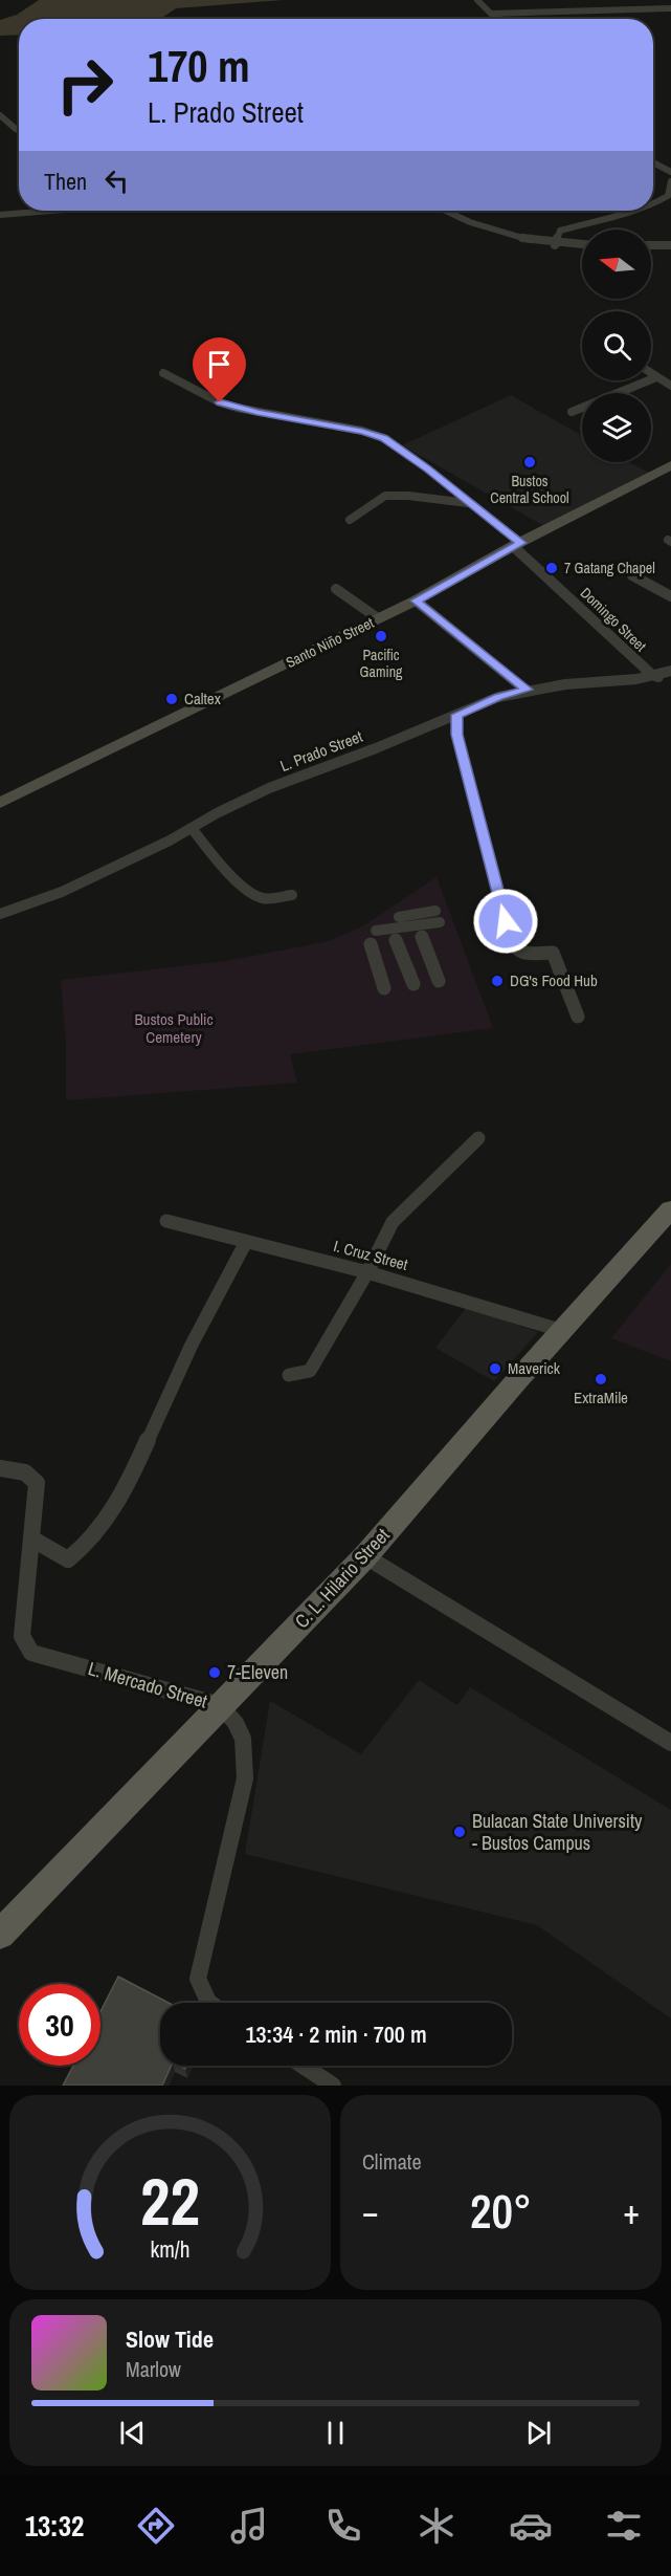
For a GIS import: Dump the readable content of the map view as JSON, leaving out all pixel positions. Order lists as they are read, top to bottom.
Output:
{
  "streets": {
    "main road": ["C. L. Hilario Street"],
    "street": [
      "Domingo Street",
      "Santo Niño Street",
      "L. Prado Street",
      "I. Cruz Street",
      "L. Mercado Street"
    ]
  },
  "crossings": [
    ["Domingo Street", "Santo Niño Street"],
    ["Domingo Street", "L. Prado Street"],
    ["I. Cruz Street", "C. L. Hilario Street"],
    ["C. L. Hilario Street", "L. Mercado Street"]
  ],
  "parks": ["Bustos Public Cemetery"],
  "places": [
    "Bustos Central School",
    "7 Gatang Chapel",
    "Pacific Gaming",
    "Caltex",
    "DG's Food Hub",
    "Maverick",
    "ExtraMile",
    "7-Eleven",
    "Bulacan State University - Bustos Campus"
  ],
  "north": "left",
  "page": {
    "turn": ["170 m", "L. Prado Street"],
    "then": "Then",
    "limit": "30",
    "trip": "13:34 · 2 min · 700 m",
    "tile": "Climate",
    "heat": ["−", "20°", "+"],
    "song": ["Slow Tide", "Marlow"],
    "tabs": "13:32",
    "gauge": ["22", "km/h"]
  }
}
